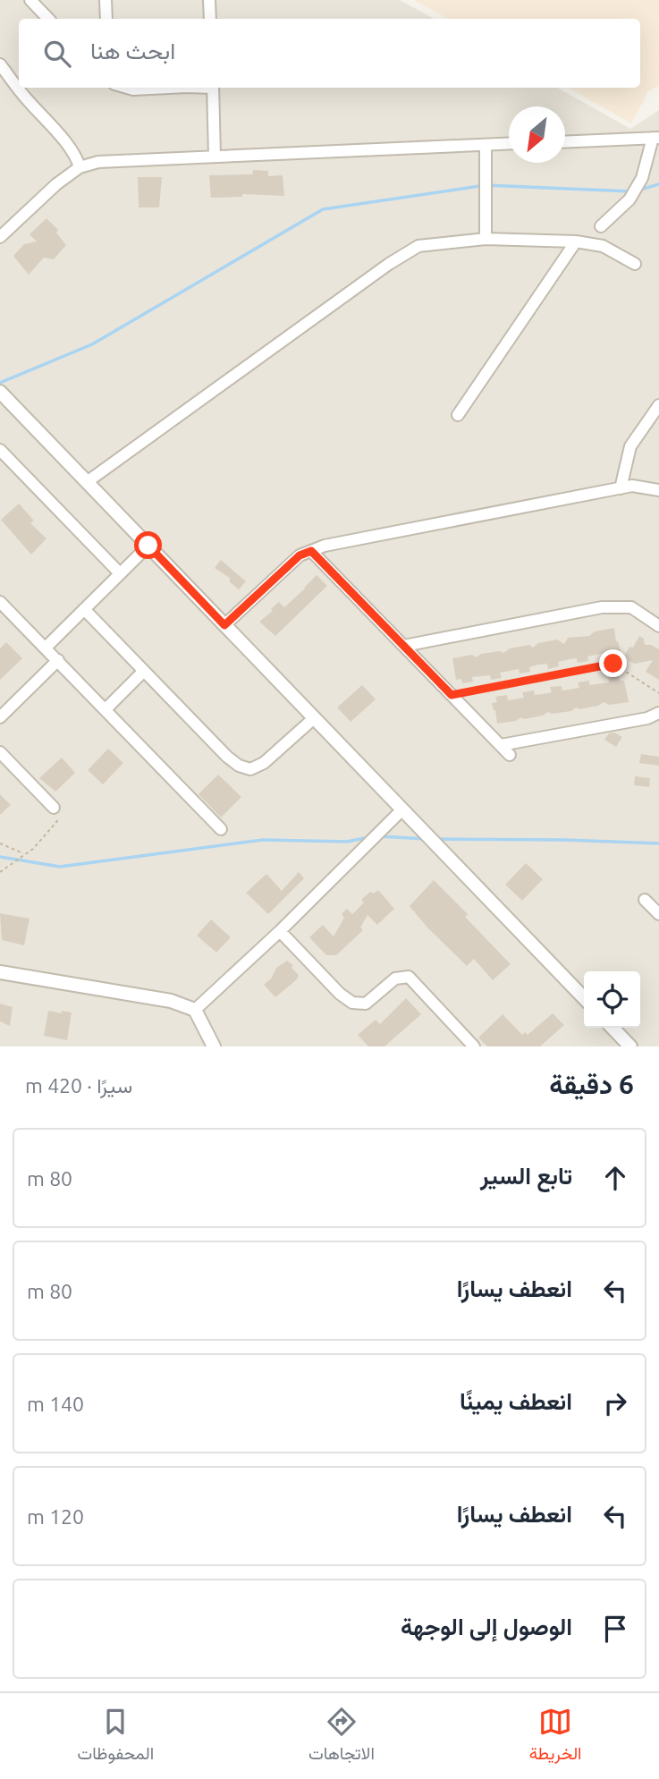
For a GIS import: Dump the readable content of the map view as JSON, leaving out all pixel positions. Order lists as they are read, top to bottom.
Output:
{
  "north": "bottom left",
  "page": {
    "search": "ابحث هنا",
    "heading": ["6 دقيقة", "سيرًا · 420 m"],
    "list": [
      ["تابع السير", "80 m"],
      ["انعطف يسارًا", "80 m"],
      ["انعطف يمينًا", "140 m"],
      ["انعطف يسارًا", "120 m"],
      "الوصول إلى الوجهة"
    ],
    "nav": ["الخريطة", "الاتجاهات", "المحفوظات"]
  }
}
